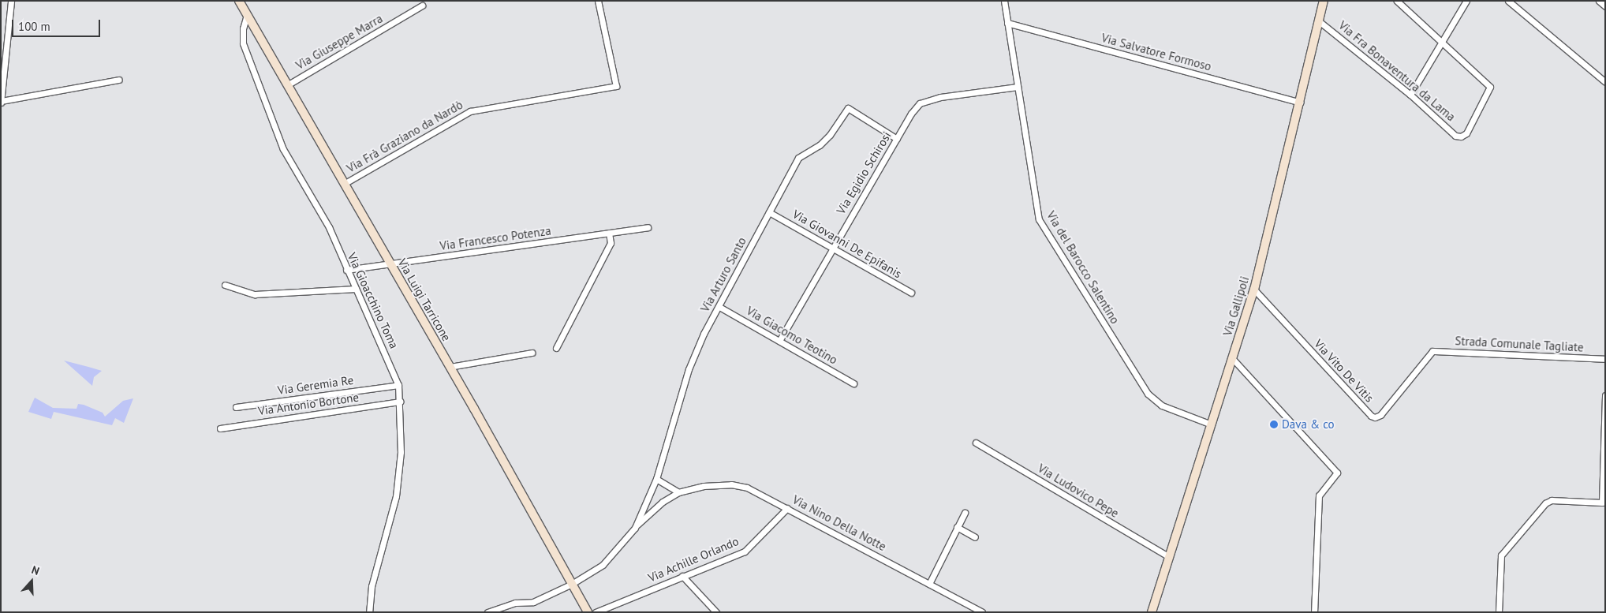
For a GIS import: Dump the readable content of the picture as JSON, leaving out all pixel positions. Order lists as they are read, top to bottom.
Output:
{
  "streets": {
    "main road": ["Via Luigi Tarricone", "Via Gallipoli"],
    "street": [
      "Via Giuseppe Marra",
      "Via Salvatore Formoso",
      "Via Fra Bonaventura da Lama",
      "Via Frà Graziano da Nardò",
      "Via Egidio Schirosi",
      "Via Francesco Potenza",
      "Via Giovanni De Epifanis",
      "Via del Barocco Salentino",
      "Via Arturo Santo",
      "Via Gioacchino Toma",
      "Via Giacomo Teotino",
      "Strada Comunale Tagliate",
      "Via Vito De Vitis",
      "Via Geremia Re",
      "Via Antonio Bortone",
      "Via Ludovico Pepe",
      "Via Nino Della Notte",
      "Via Achille Orlando"
    ]
  },
  "crossings": [
    ["Via Giuseppe Marra", "Via Luigi Tarricone"],
    ["Via Salvatore Formoso", "Via del Barocco Salentino"],
    ["Via Salvatore Formoso", "Via Gallipoli"],
    ["Via Fra Bonaventura da Lama", "Via Gallipoli"],
    ["Via Frà Graziano da Nardò", "Via Luigi Tarricone"],
    ["Via Egidio Schirosi", "Via Giovanni De Epifanis"],
    ["Via Egidio Schirosi", "Via del Barocco Salentino"],
    ["Via Egidio Schirosi", "Via Arturo Santo"],
    ["Via Egidio Schirosi", "Via Giacomo Teotino"],
    ["Via Francesco Potenza", "Via Luigi Tarricone"],
    ["Via Francesco Potenza", "Via Gioacchino Toma"],
    ["Via Giovanni De Epifanis", "Via Arturo Santo"],
    ["Via del Barocco Salentino", "Via Gallipoli"],
    ["Via Arturo Santo", "Via Luigi Tarricone"],
    ["Via Arturo Santo", "Via Giacomo Teotino"],
    ["Via Arturo Santo", "Via Nino Della Notte"],
    ["Via Luigi Tarricone", "Via Gioacchino Toma"],
    ["Via Gioacchino Toma", "Via Geremia Re"],
    ["Via Gioacchino Toma", "Via Antonio Bortone"],
    ["Via Gallipoli", "Via Vito De Vitis"],
    ["Via Gallipoli", "Via Ludovico Pepe"],
    ["Strada Comunale Tagliate", "Via Vito De Vitis"],
    ["Via Nino Della Notte", "Via Achille Orlando"]
  ],
  "places": ["Dava & co"],
  "scale_bar": "100 m",
  "north": "top"
}
